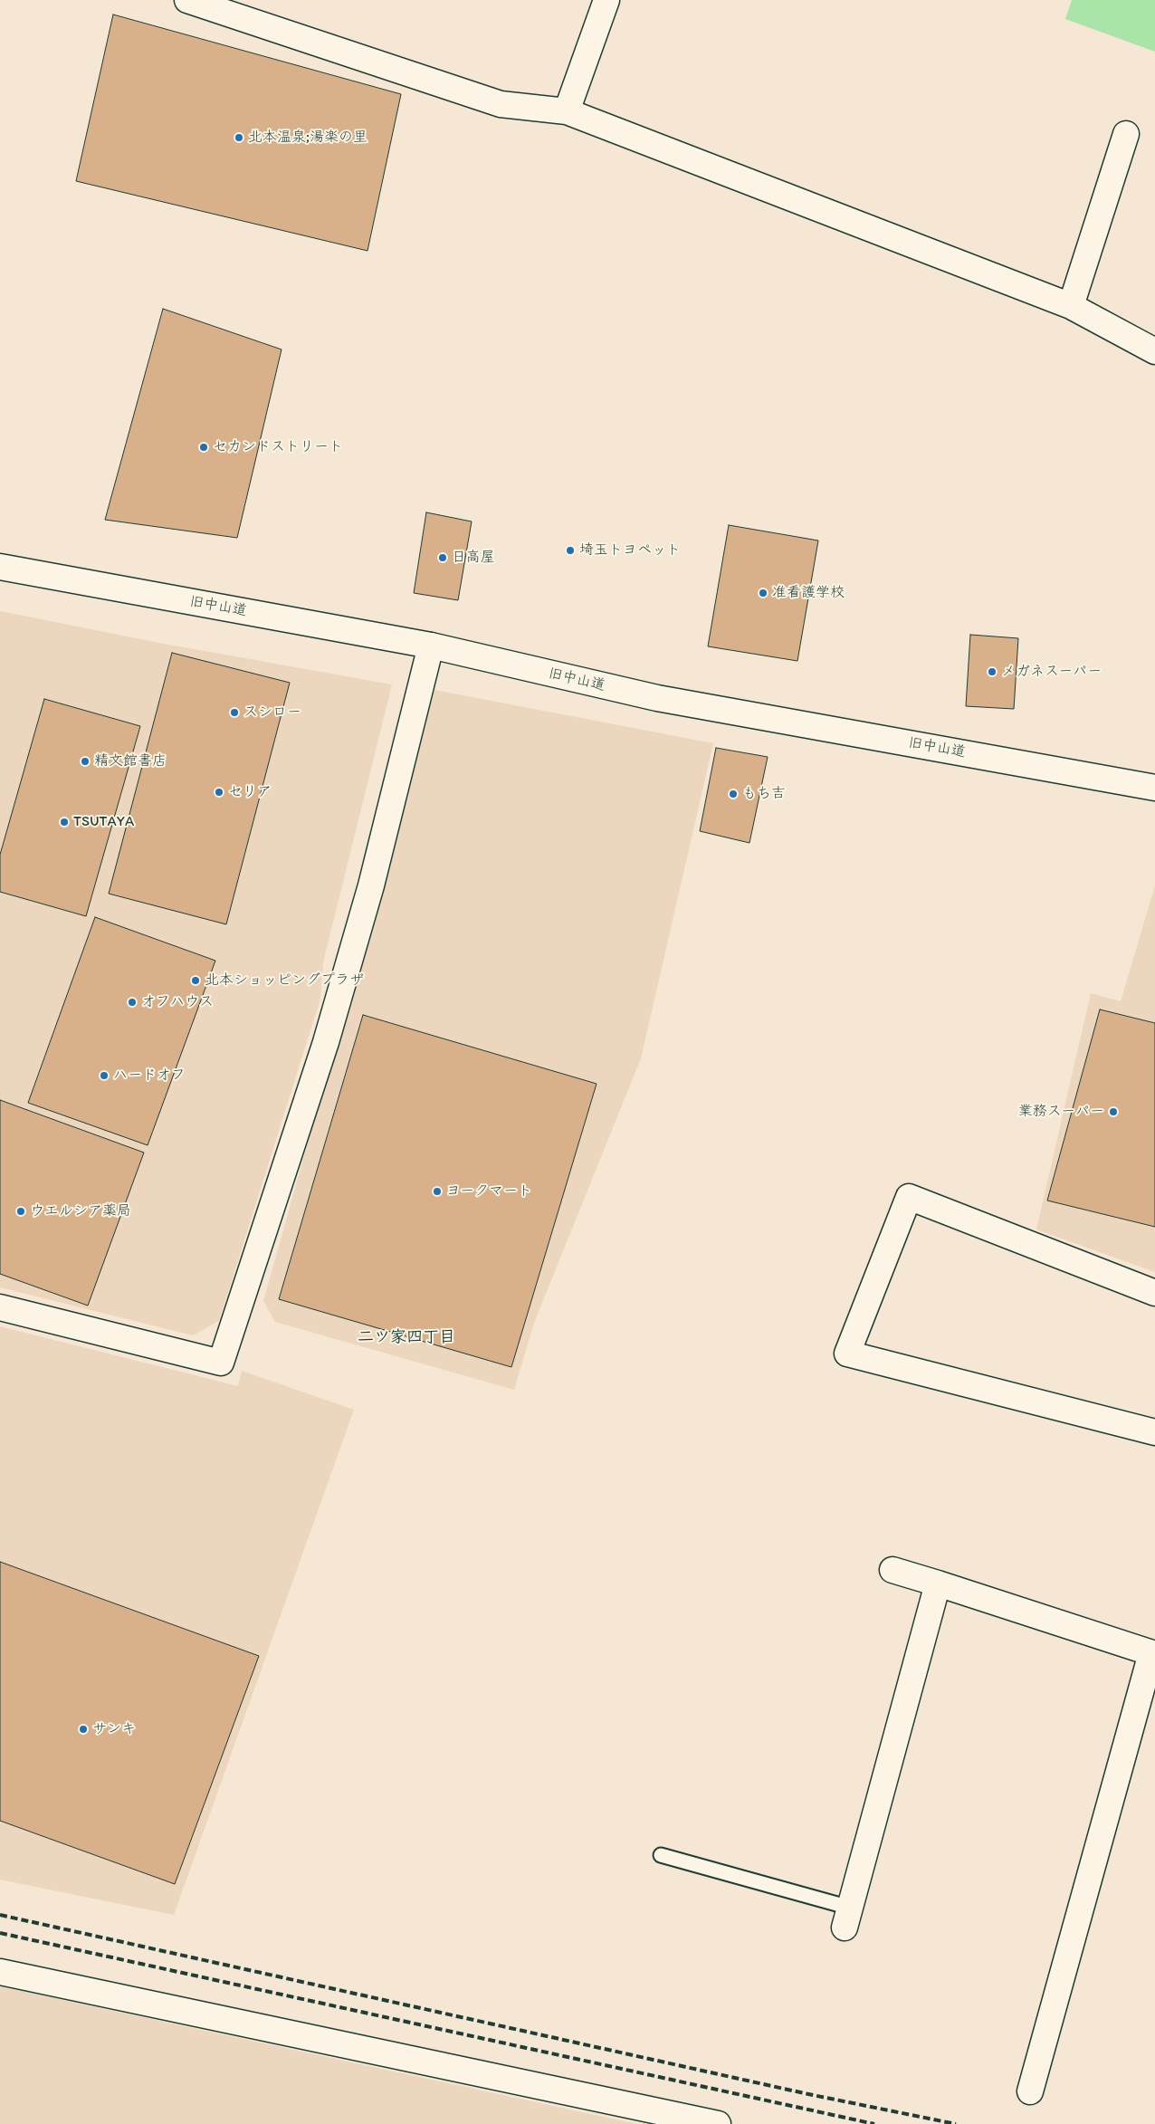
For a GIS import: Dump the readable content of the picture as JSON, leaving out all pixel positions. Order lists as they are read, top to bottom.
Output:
{
  "streets": {
    "street": ["旧中山道"]
  },
  "districts": ["二ツ家四丁目"],
  "places": [
    "北本温泉;湯楽の里",
    "セカンドストリート",
    "埼玉トヨペット",
    "日高屋",
    "准看護学校",
    "メガネスーパー",
    "スシロー",
    "精文館書店",
    "セリア",
    "もち吉",
    "TSUTAYA",
    "北本ショッピングプラザ",
    "オフハウス",
    "ハードオフ",
    "業務スーパー",
    "ヨークマート",
    "ウエルシア薬局",
    "サンキ"
  ]
}
